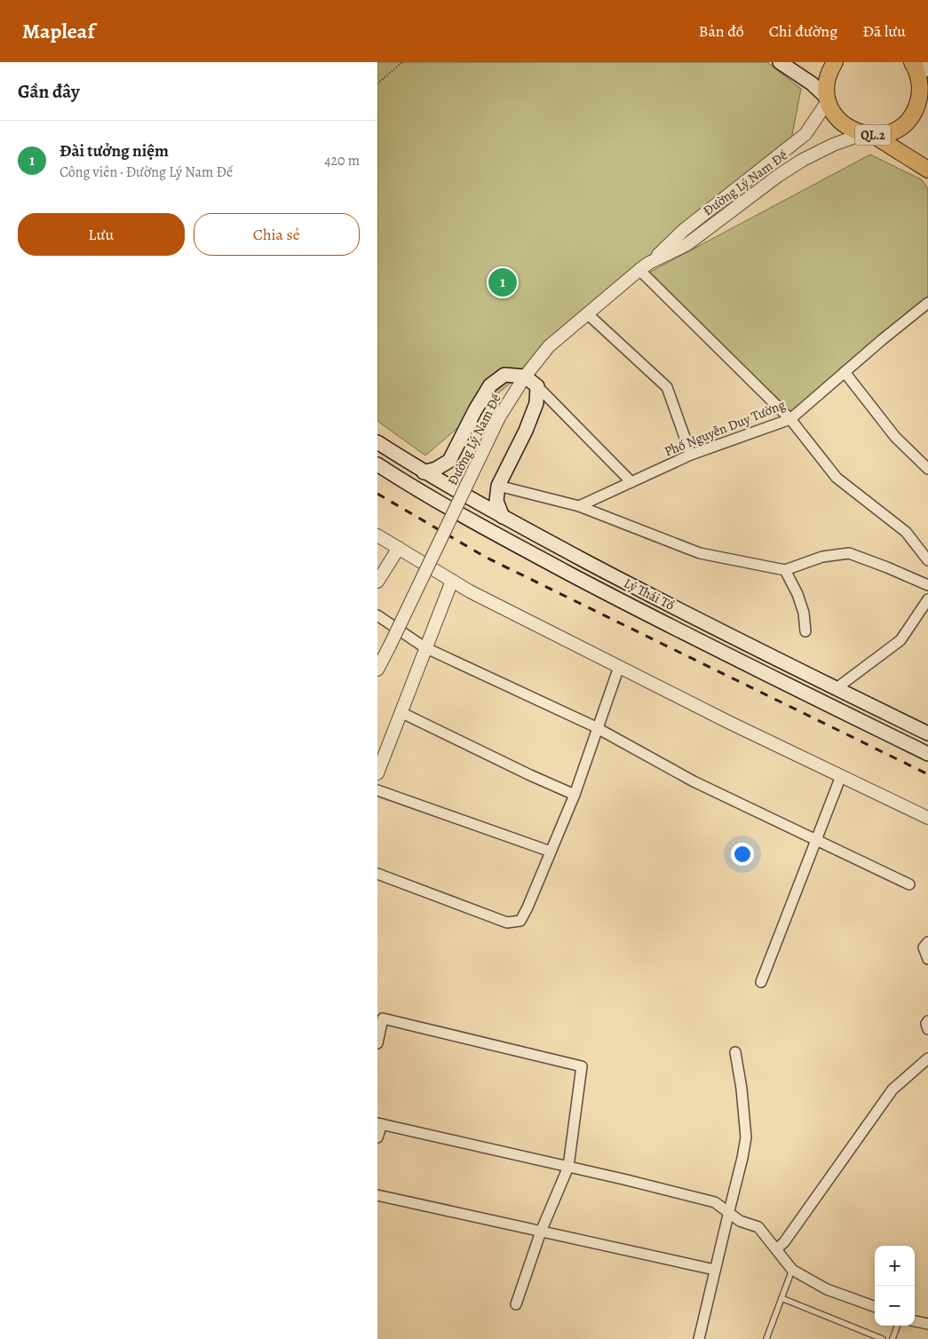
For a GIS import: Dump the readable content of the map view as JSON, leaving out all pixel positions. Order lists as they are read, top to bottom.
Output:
{
  "streets": {
    "main road": ["QL.2", "Lý Thái Tổ"],
    "street": ["Đường Lý Nam Đế", "Phố Nguyễn Duy Tường"]
  },
  "crossings": [
    ["QL.2", "Đường Lý Nam Đế"]
  ],
  "page": {
    "header": "Mapleaf",
    "nav": ["Bản đồ", "Chỉ đường", "Đã lưu"],
    "heading": "Gần đây",
    "list": [
      {
        "mark": "1",
        "name": "Đài tưởng niệm",
        "note": "Công viên · Đường Lý Nam Đế",
        "value": "420 m"
      }
    ],
    "buttons": ["Lưu", "Chia sẻ"],
    "pins": "1",
    "map_buttons": ["+", "−"]
  }
}
